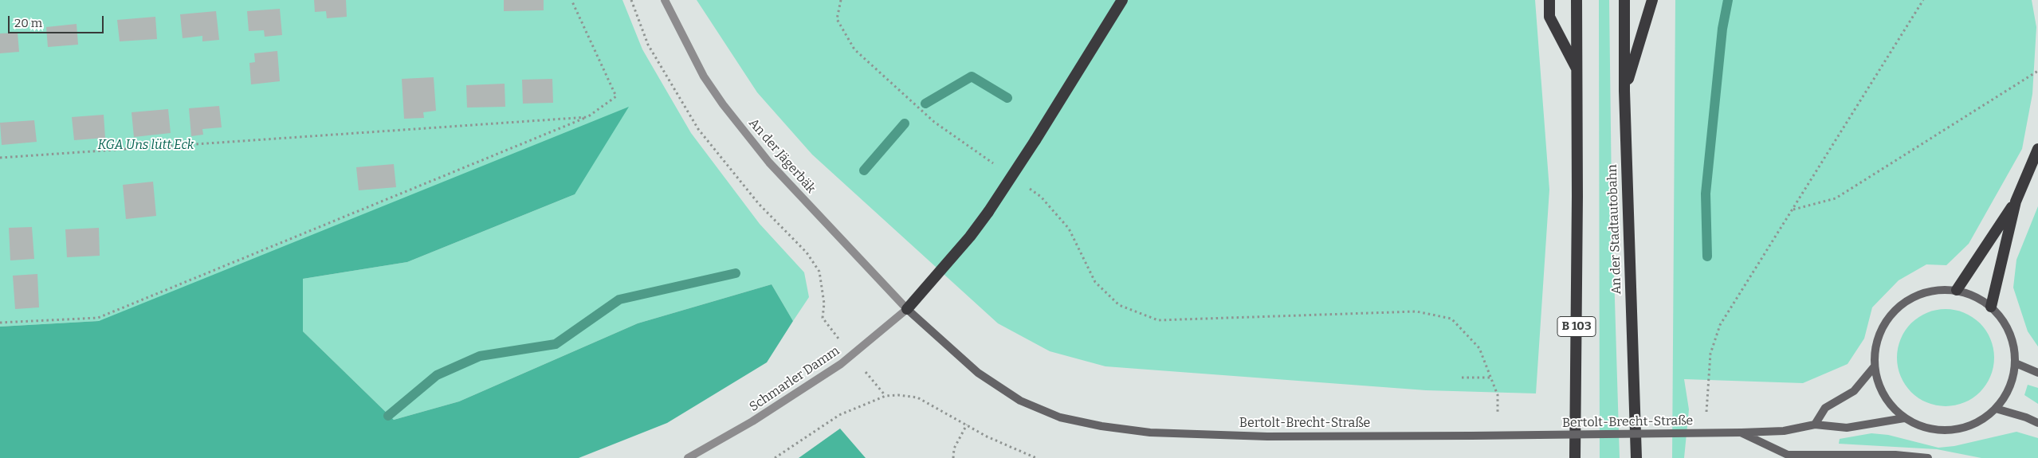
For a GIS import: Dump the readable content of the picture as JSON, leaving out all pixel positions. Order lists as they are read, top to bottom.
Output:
{
  "streets": {
    "highway": ["An der Stadtautobahn", "B 103"],
    "main road": ["Bertolt-Brecht-Straße"],
    "street": ["An der Jägerbäk", "Schmarler Damm"]
  },
  "crossings": [
    ["An der Jägerbäk", "Schmarler Damm"],
    ["An der Jägerbäk", "Bertolt-Brecht-Straße"],
    ["Schmarler Damm", "Bertolt-Brecht-Straße"]
  ],
  "parks": ["KGA Uns lütt Eck"],
  "scale_bar": "20 m"
}
